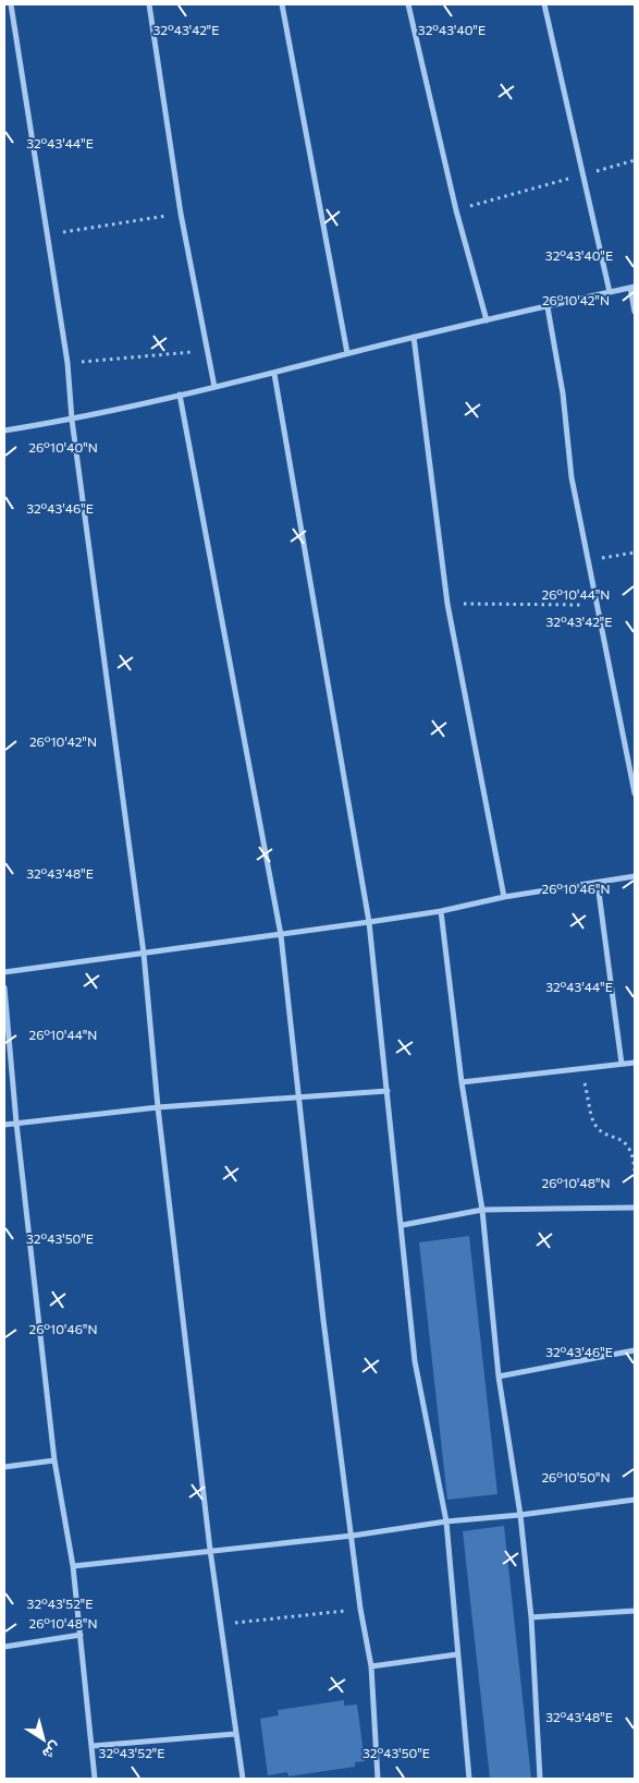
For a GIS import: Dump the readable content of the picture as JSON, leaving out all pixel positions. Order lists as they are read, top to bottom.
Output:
{
  "north": "bottom right",
  "coordinates": [
    "32°43'42\"E",
    "32°43'40\"E",
    "32°43'44\"E",
    "26°10'42\"N",
    "26°10'40\"N",
    "32°43'46\"E",
    "26°10'44\"N",
    "32°43'48\"E",
    "26°10'46\"N",
    "26°10'48\"N",
    "32°43'50\"E",
    "26°10'50\"N",
    "32°43'52\"E"
  ]
}
